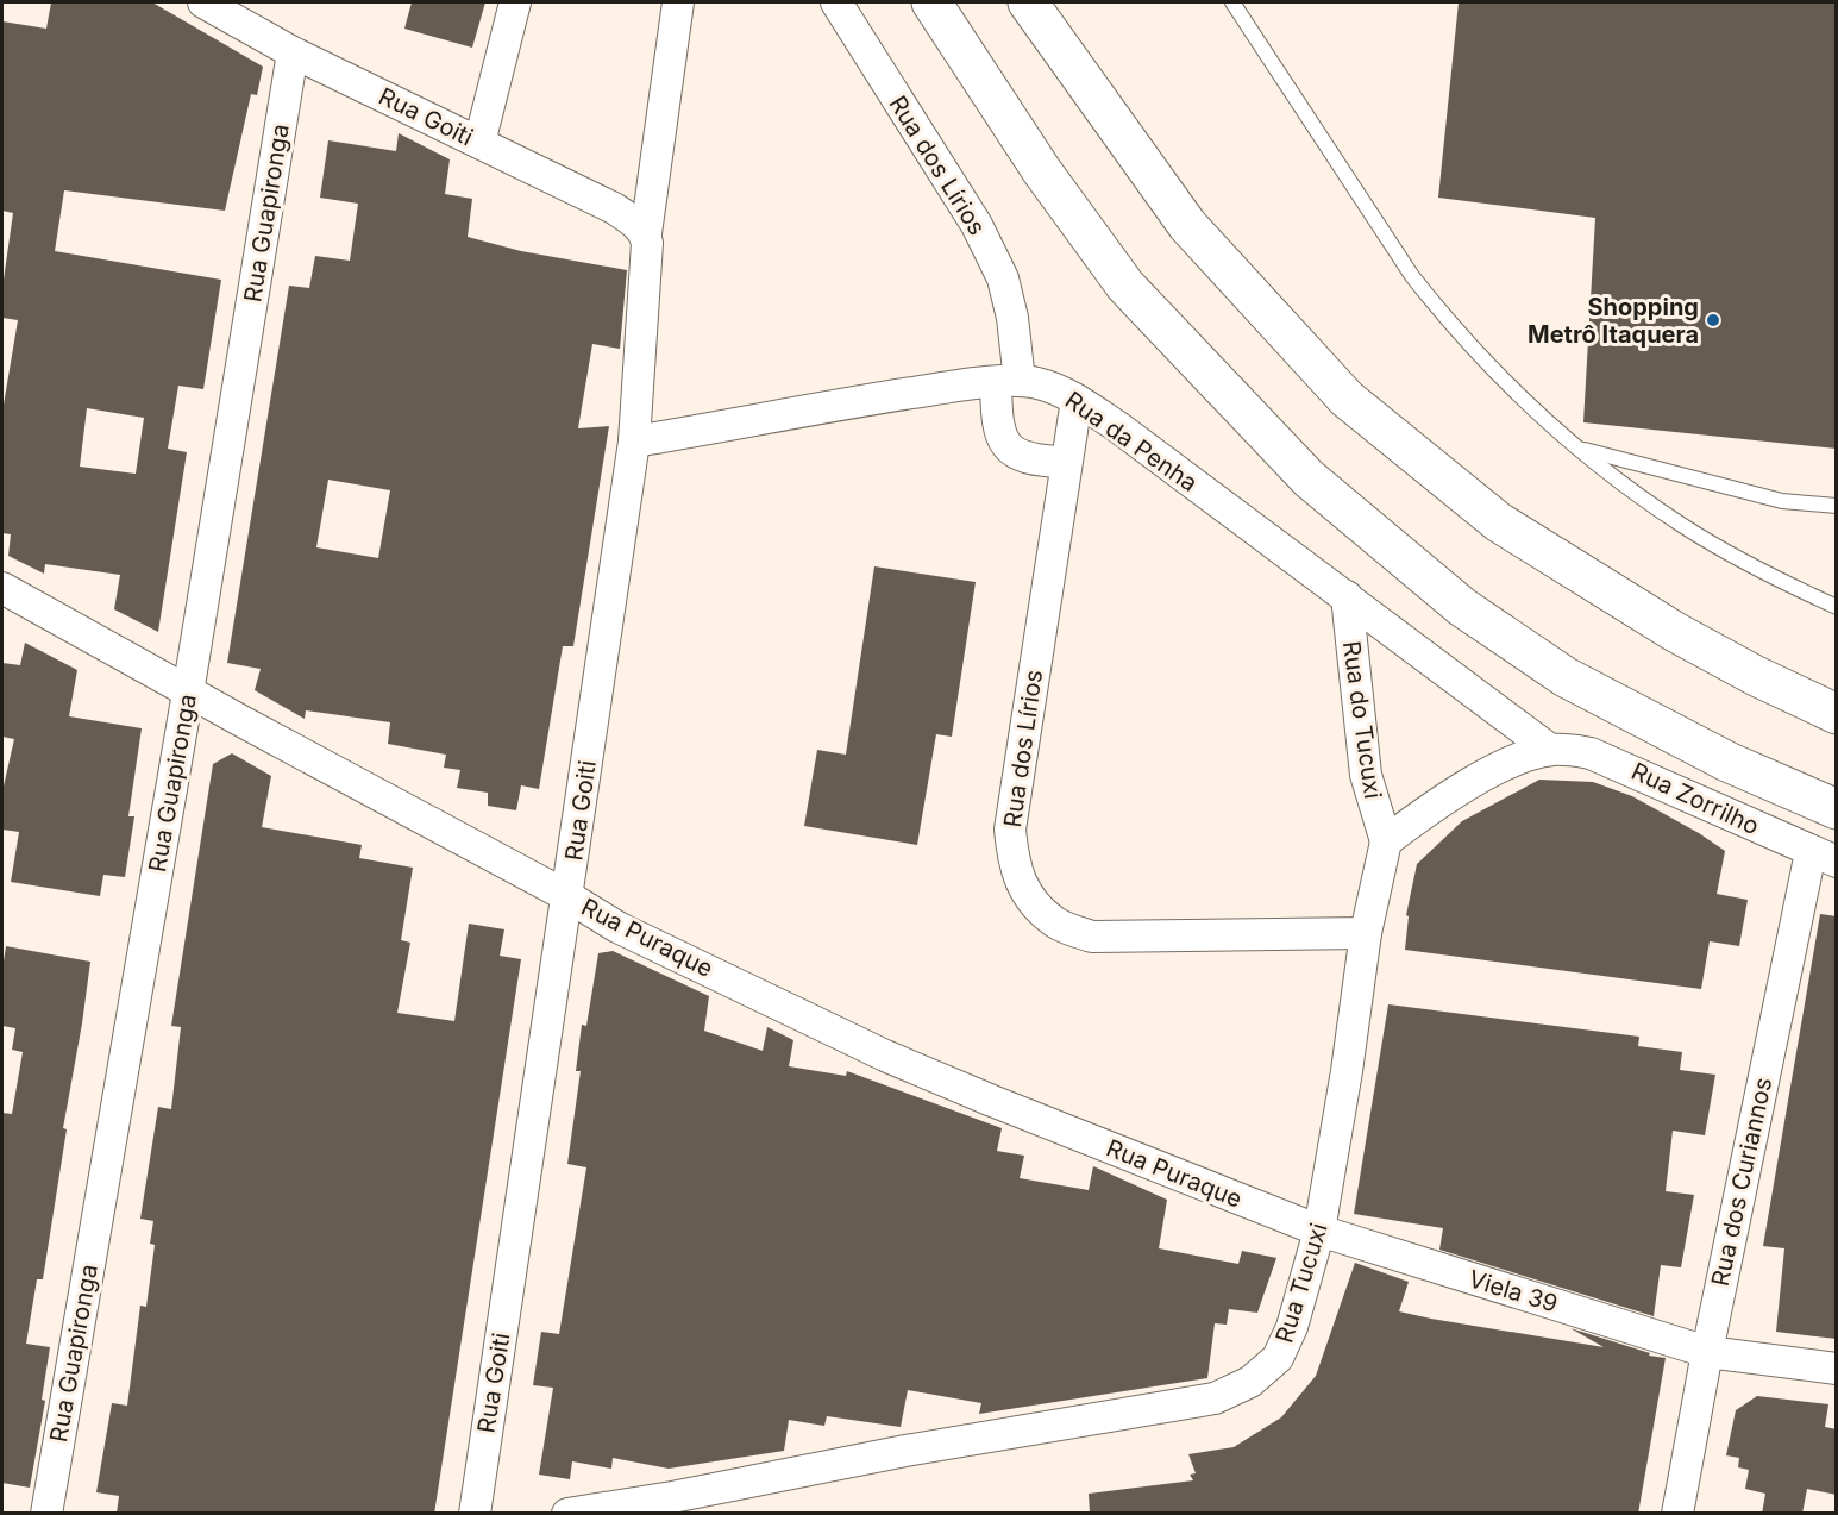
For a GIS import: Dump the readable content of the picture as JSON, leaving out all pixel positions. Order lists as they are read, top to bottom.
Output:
{
  "streets": {
    "street": [
      "Rua Goiti",
      "Rua dos Lírios",
      "Rua Guapironga",
      "Rua da Penha",
      "Rua do Tucuxi",
      "Rua Zorrilho",
      "Rua Puraque",
      "Rua dos Curiannos",
      "Rua Tucuxi",
      "Viela 39"
    ]
  },
  "crossings": [
    ["Rua Goiti", "Rua Guapironga"],
    ["Rua Goiti", "Rua da Penha"],
    ["Rua Goiti", "Rua Puraque"],
    ["Rua dos Lírios", "Rua da Penha"],
    ["Rua dos Lírios", "Rua Tucuxi"],
    ["Rua Guapironga", "Rua Puraque"],
    ["Rua da Penha", "Rua do Tucuxi"],
    ["Rua da Penha", "Rua Zorrilho"],
    ["Rua do Tucuxi", "Rua Tucuxi"],
    ["Rua Zorrilho", "Rua dos Curiannos"],
    ["Rua Puraque", "Rua Tucuxi"],
    ["Rua Puraque", "Viela 39"],
    ["Rua dos Curiannos", "Viela 39"],
    ["Rua Tucuxi", "Viela 39"]
  ],
  "places": ["Shopping Metrô Itaquera"]
}
